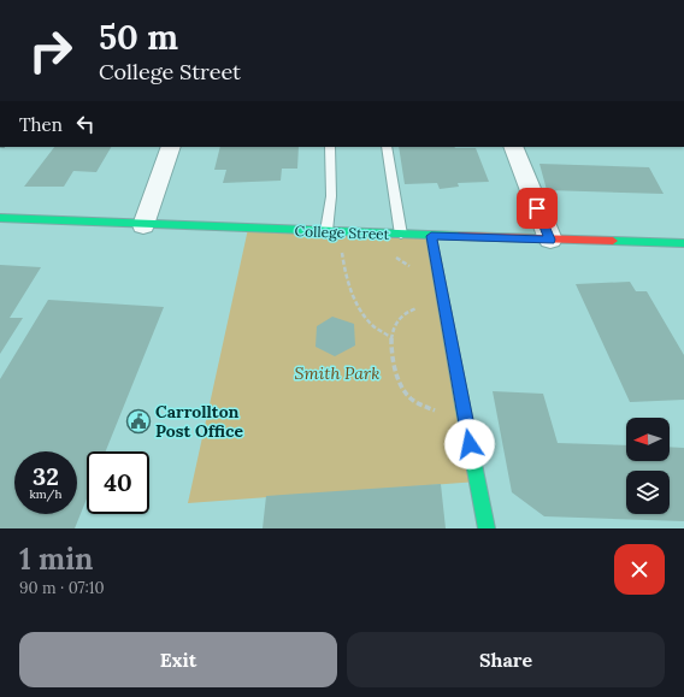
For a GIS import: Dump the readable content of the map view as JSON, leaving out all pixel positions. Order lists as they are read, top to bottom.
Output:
{
  "streets": {
    "street": ["College Street"]
  },
  "parks": ["Smith Park"],
  "places": {
    "public building": ["Carrollton Post Office"]
  },
  "north": "left",
  "page": {
    "turn": ["50 m", "College Street"],
    "then": "Then",
    "speed": "32 km/h",
    "limit": "40",
    "heading": ["1 min", "90 m · 07:10"],
    "buttons": ["Exit", "Share"]
  }
}
